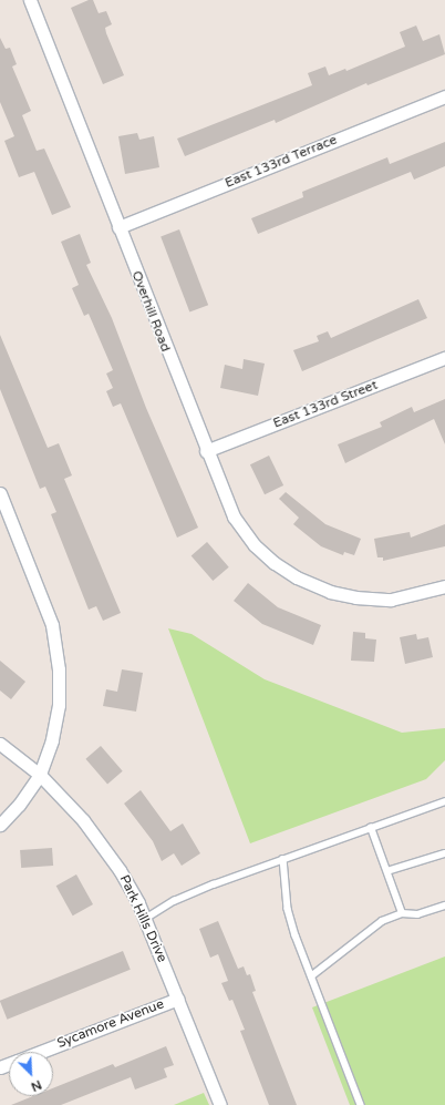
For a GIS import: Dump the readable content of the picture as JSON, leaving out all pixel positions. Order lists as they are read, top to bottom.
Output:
{
  "streets": {
    "street": [
      "East 133rd Terrace",
      "Overhill Road",
      "East 133rd Street",
      "Park Hills Drive",
      "Sycamore Avenue"
    ]
  },
  "crossings": [
    ["East 133rd Terrace", "Overhill Road"],
    ["Overhill Road", "East 133rd Street"],
    ["Park Hills Drive", "Sycamore Avenue"]
  ],
  "north": "bottom right"
}
